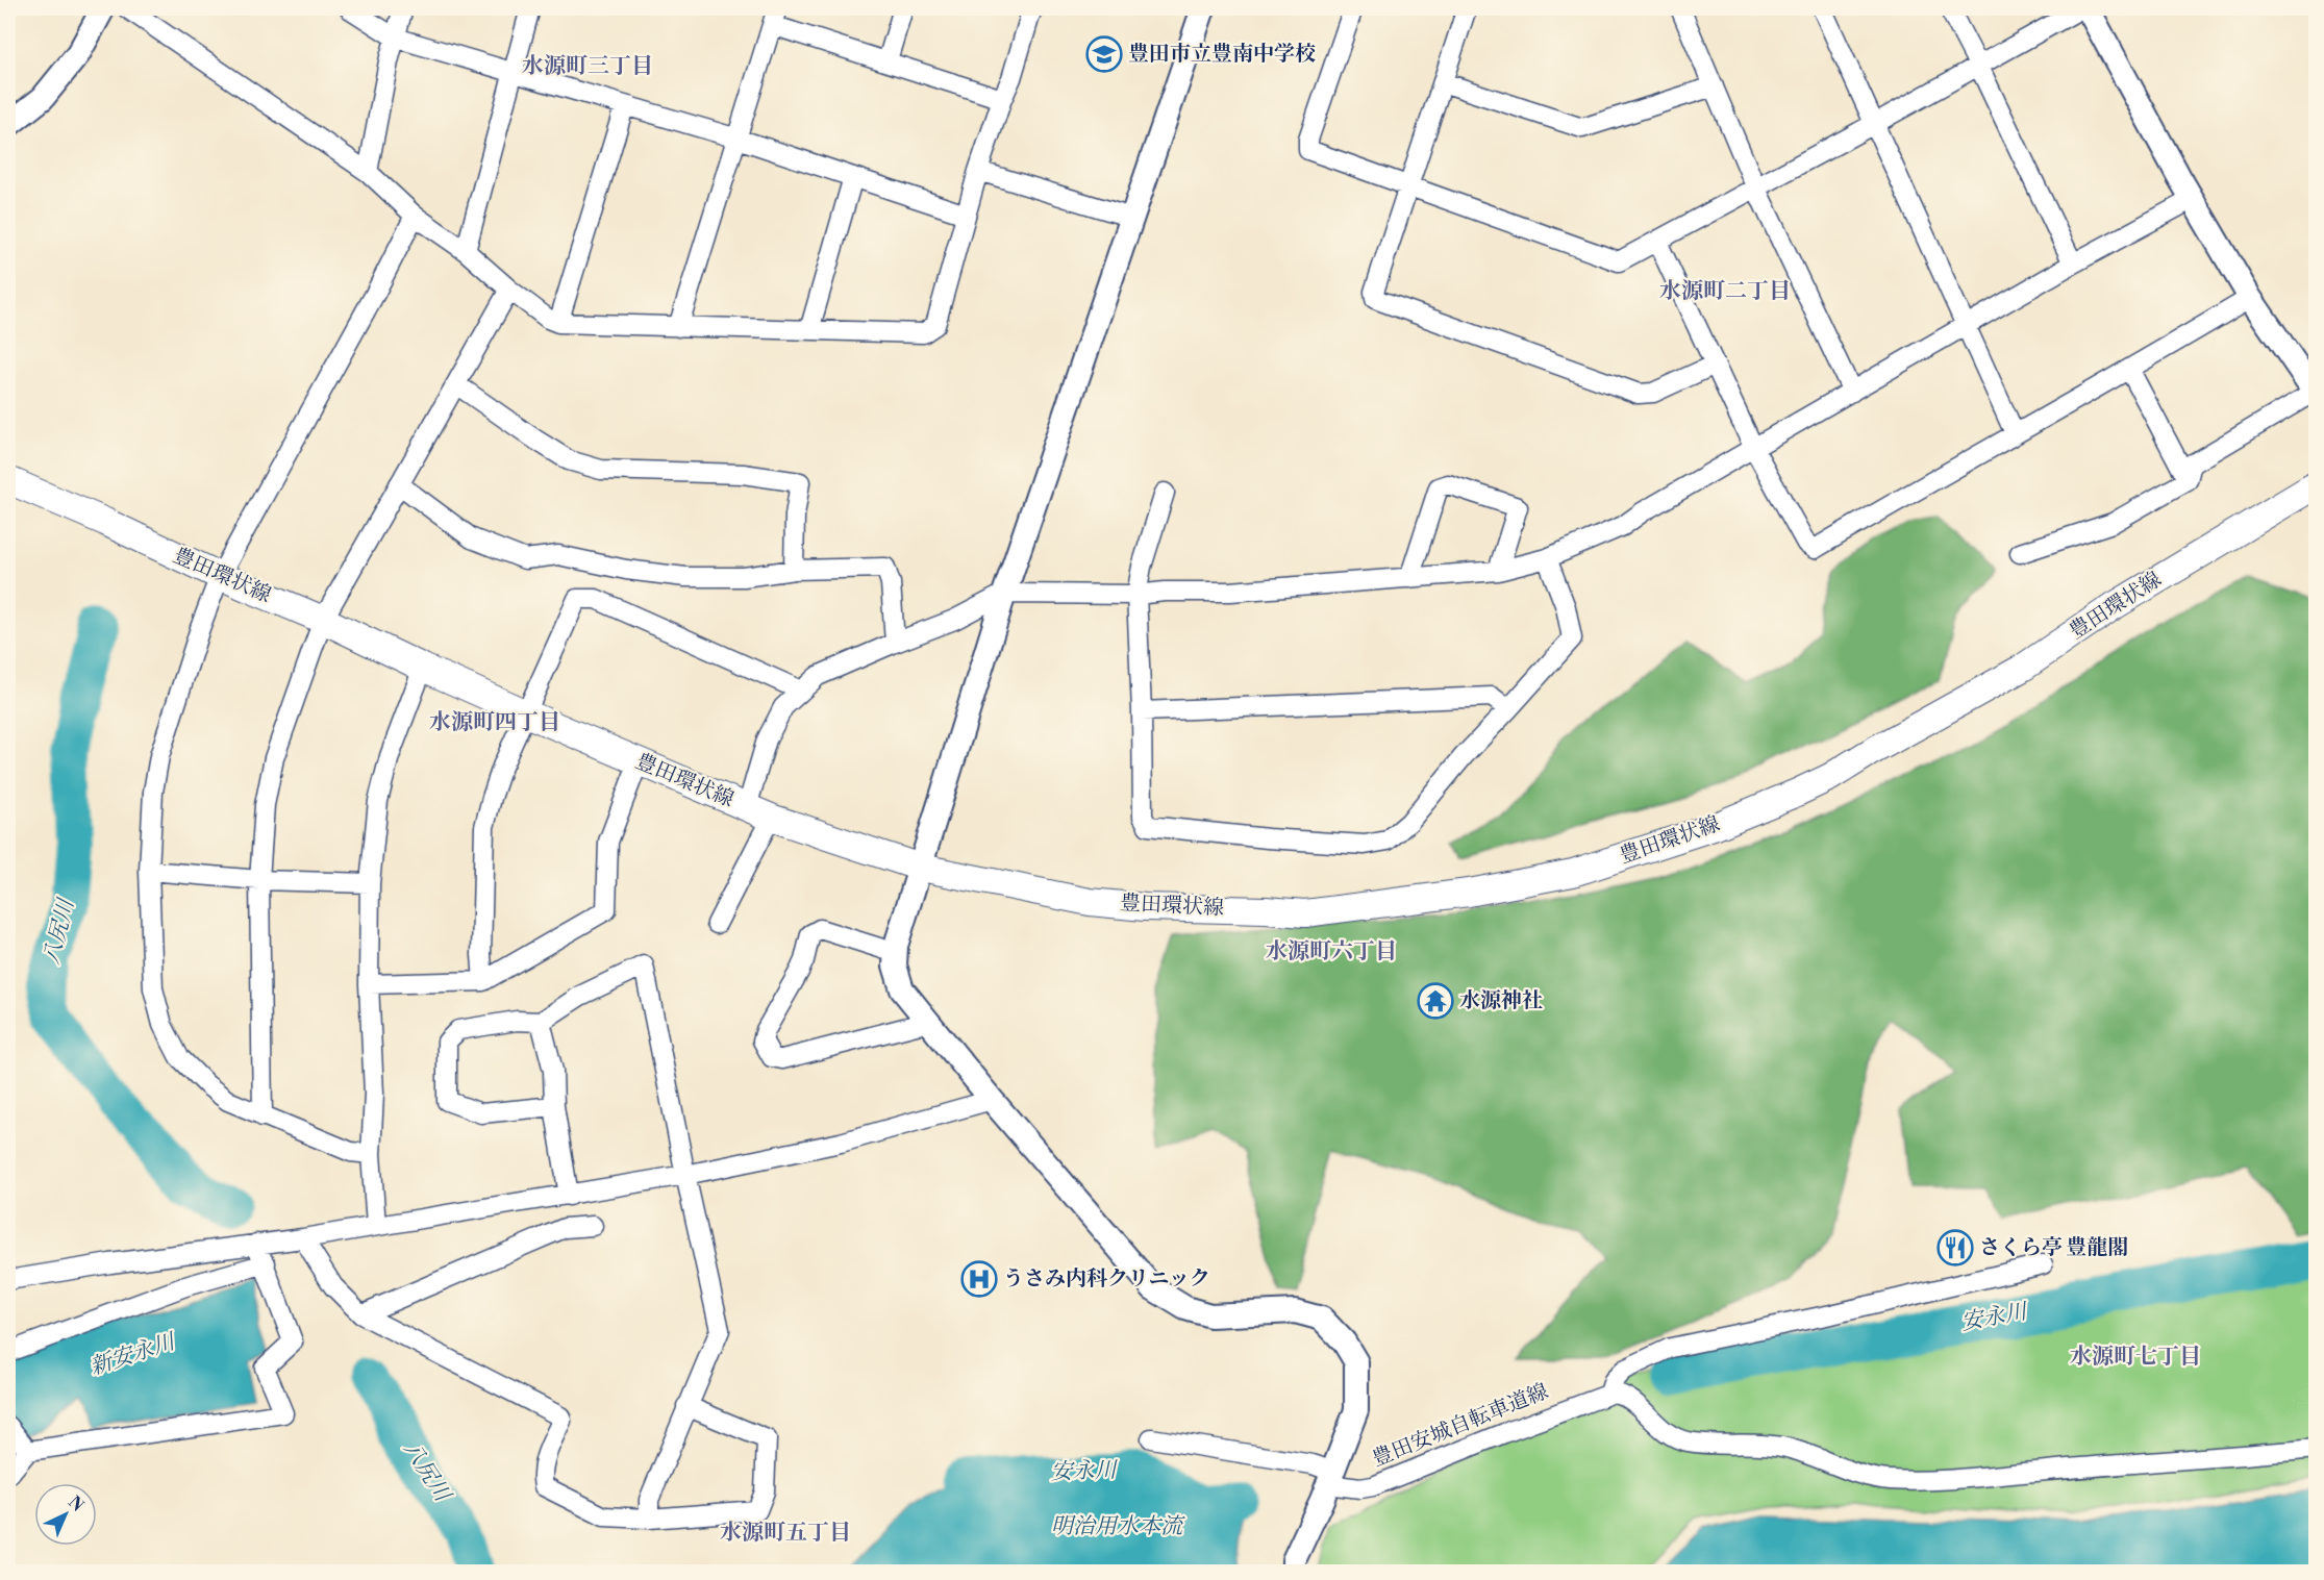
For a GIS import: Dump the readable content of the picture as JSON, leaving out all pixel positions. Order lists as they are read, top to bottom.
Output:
{
  "streets": {
    "main road": ["豊田環状線"],
    "street": ["豊田安城自転車道線"]
  },
  "districts": [
    "水源町三丁目",
    "水源町二丁目",
    "水源町四丁目",
    "水源町六丁目",
    "水源町七丁目",
    "水源町五丁目"
  ],
  "water": [
    "八尻川",
    "安永川",
    "新安永川",
    "明治用水本流"
  ],
  "places": {
    "school or university": ["豊田市立豊南中学校"],
    "temple": ["水源神社"],
    "restaurant": ["さくら亭 豊龍閣"],
    "hospital": ["うさみ内科クリニック"]
  },
  "north": "top right"
}
